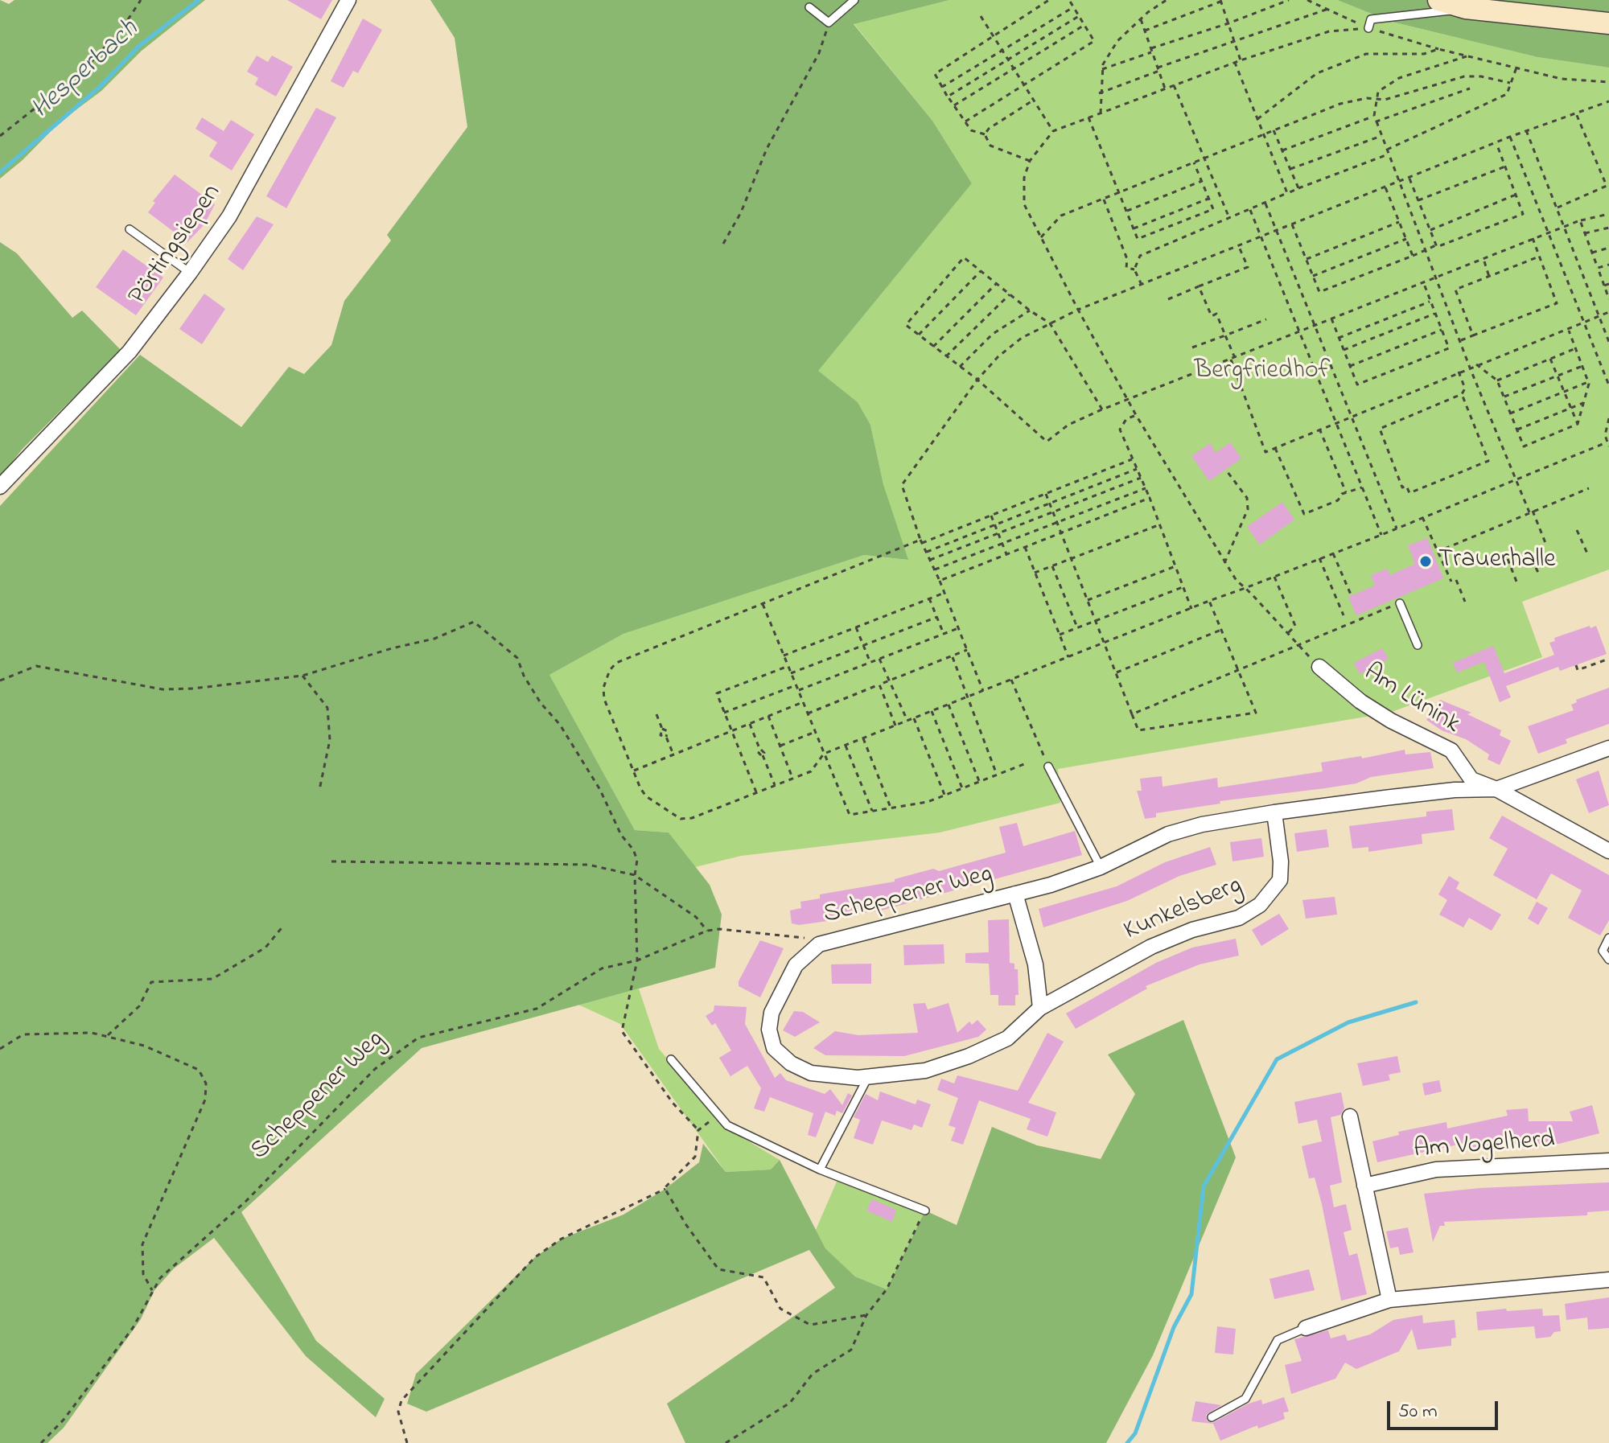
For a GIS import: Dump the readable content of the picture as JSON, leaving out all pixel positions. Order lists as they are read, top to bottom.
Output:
{
  "streets": {
    "street": [
      "Pörtingsiepen",
      "Am Lünink",
      "Scheppener Weg",
      "Kunkelsberg",
      "Am Vogelherd"
    ]
  },
  "crossings": [
    ["Am Lünink", "Scheppener Weg"],
    ["Scheppener Weg", "Kunkelsberg"]
  ],
  "water": ["Hesperbach"],
  "parks": ["Bergfriedhof"],
  "places": ["Trauerhalle"],
  "scale_bar": "50 m"
}
